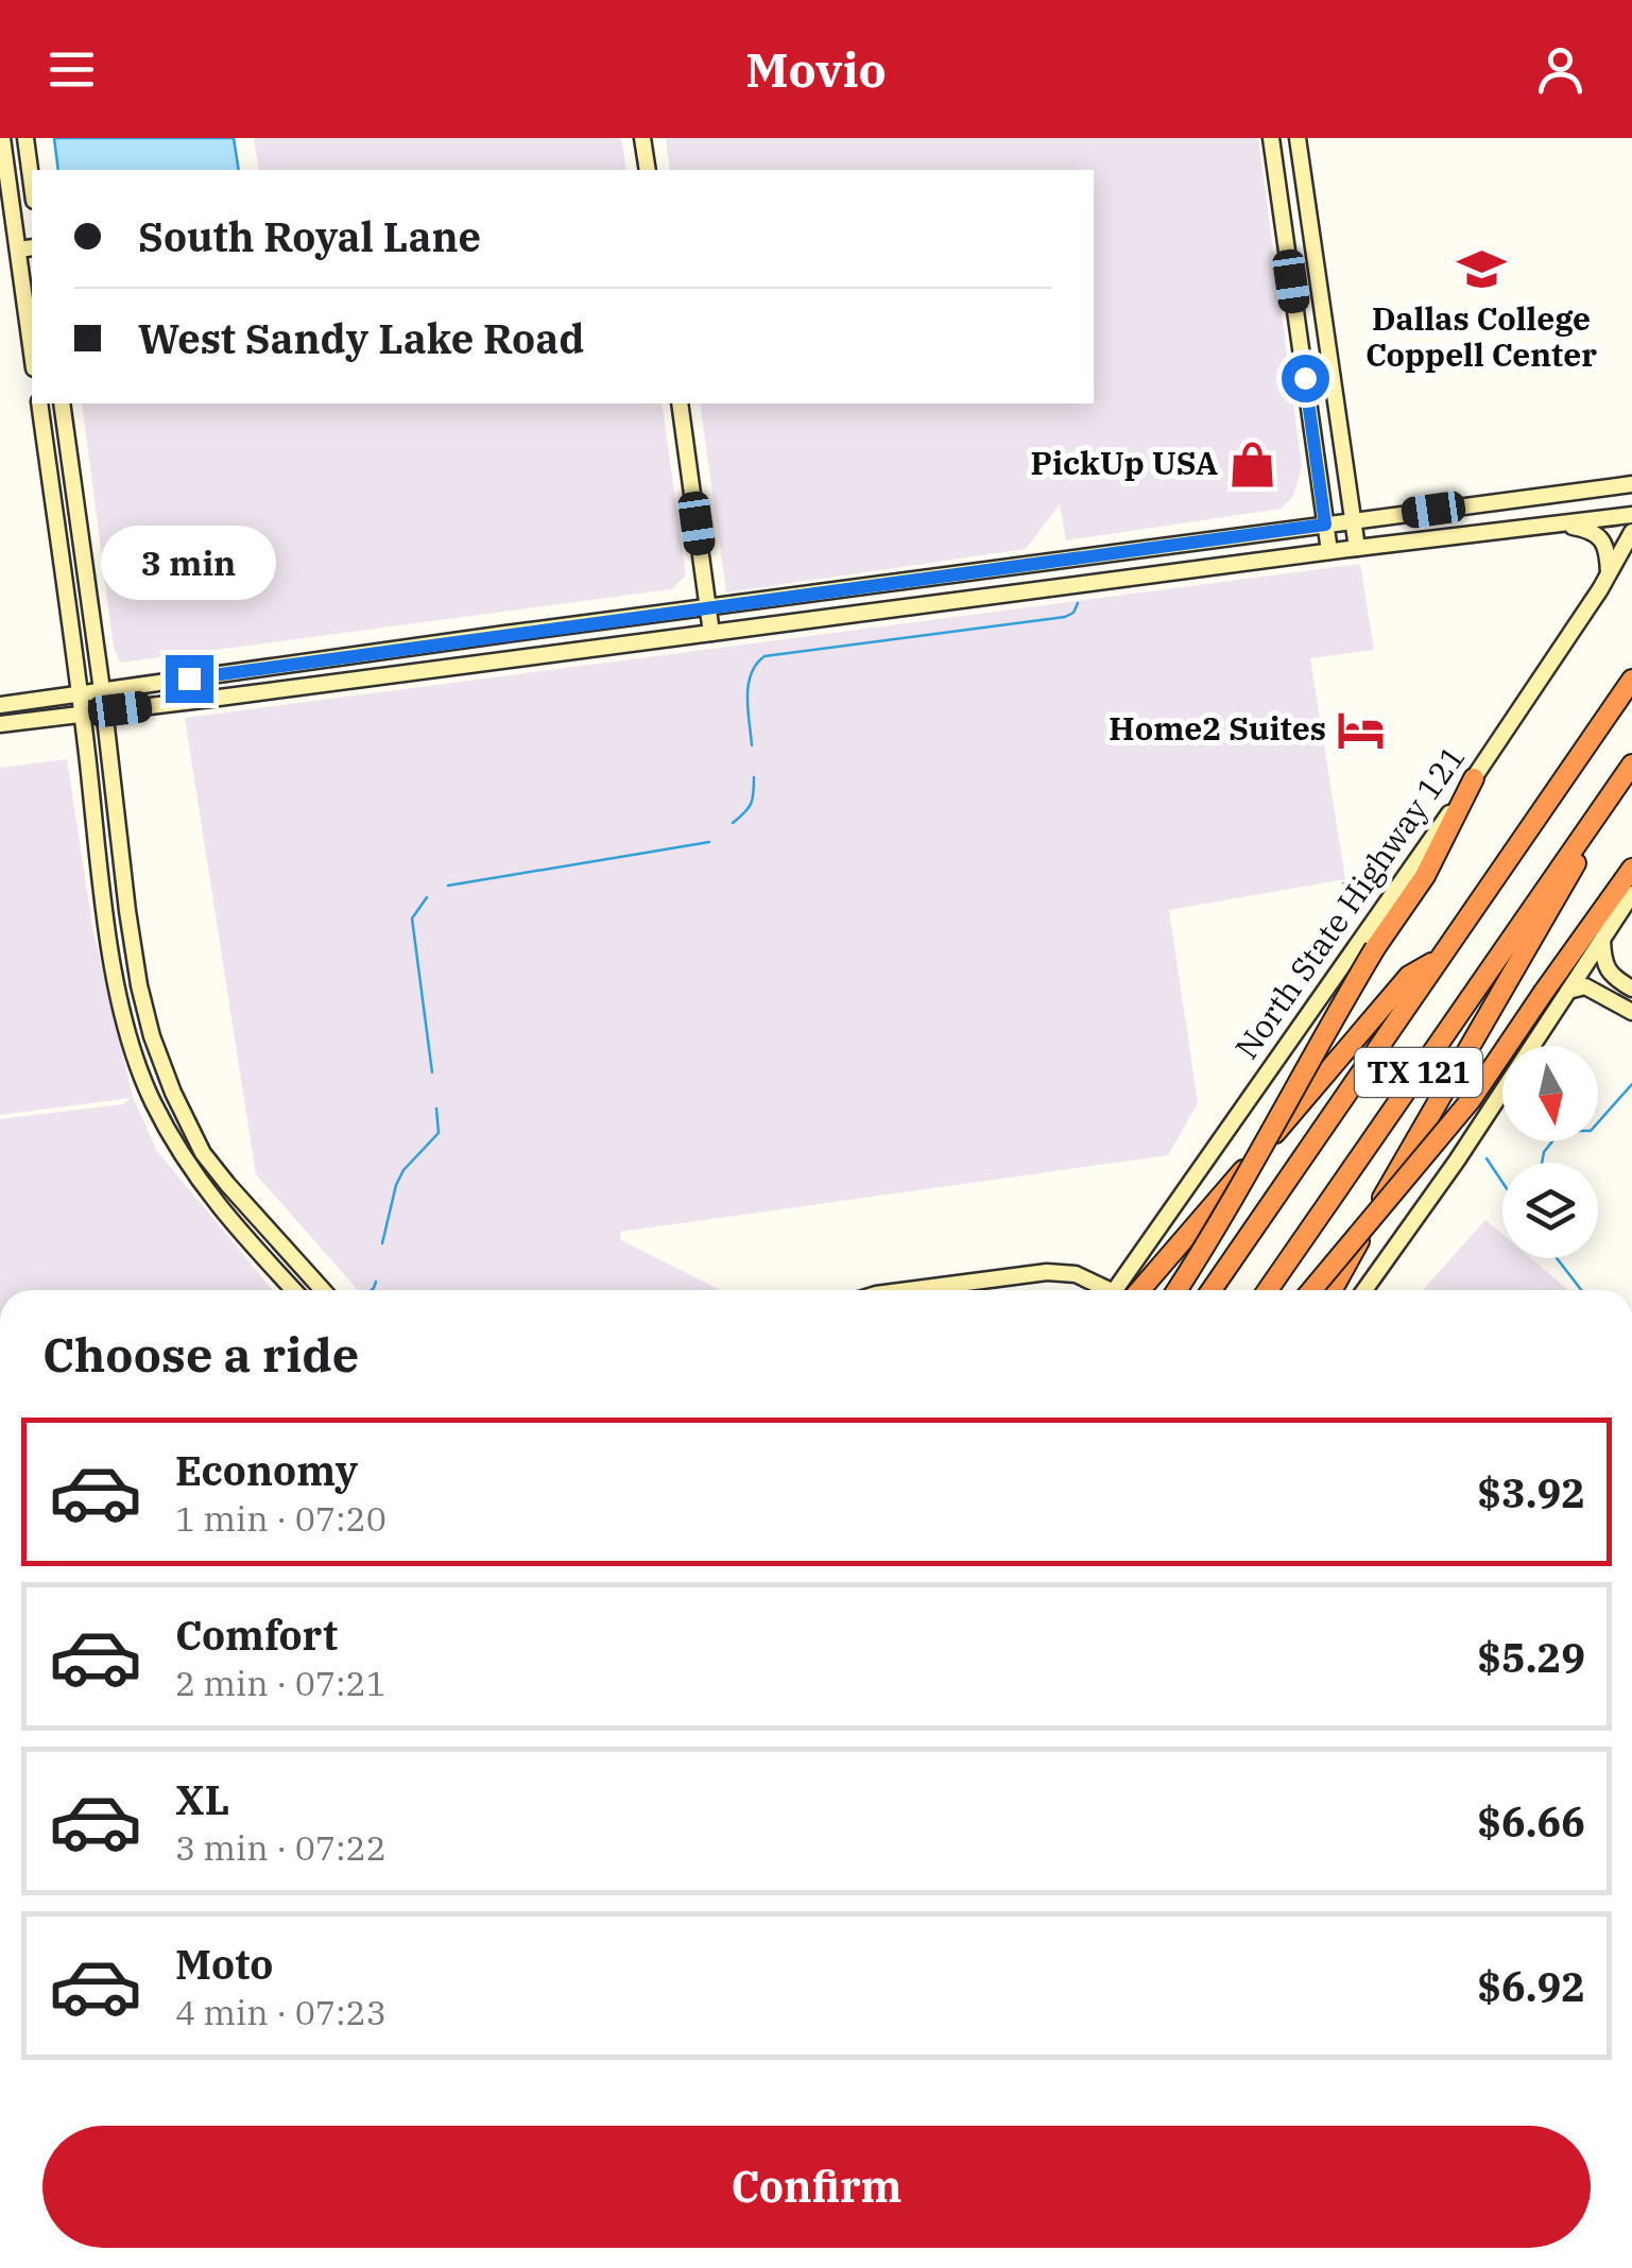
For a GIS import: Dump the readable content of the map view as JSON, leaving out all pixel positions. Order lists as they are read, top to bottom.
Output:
{
  "streets": {
    "highway": ["TX 121"],
    "main road": ["North State Highway 121"]
  },
  "places": {
    "school or university": ["Dallas College Coppell Center"],
    "shop": ["PickUp USA"],
    "hotel": ["Home2 Suites"]
  },
  "north": "bottom",
  "page": {
    "header": "Movio",
    "banner": ["South Royal Lane", "West Sandy Lake Road"],
    "bubble": "3 min",
    "heading": "Choose a ride",
    "list": [
      {
        "name": "Economy",
        "note": "1 min · 07:20",
        "value": "$3.92"
      },
      {
        "name": "Comfort",
        "note": "2 min · 07:21",
        "value": "$5.29"
      },
      {
        "name": "XL",
        "note": "3 min · 07:22",
        "value": "$6.66"
      },
      {
        "name": "Moto",
        "note": "4 min · 07:23",
        "value": "$6.92"
      }
    ],
    "buttons": "Confirm"
  }
}
